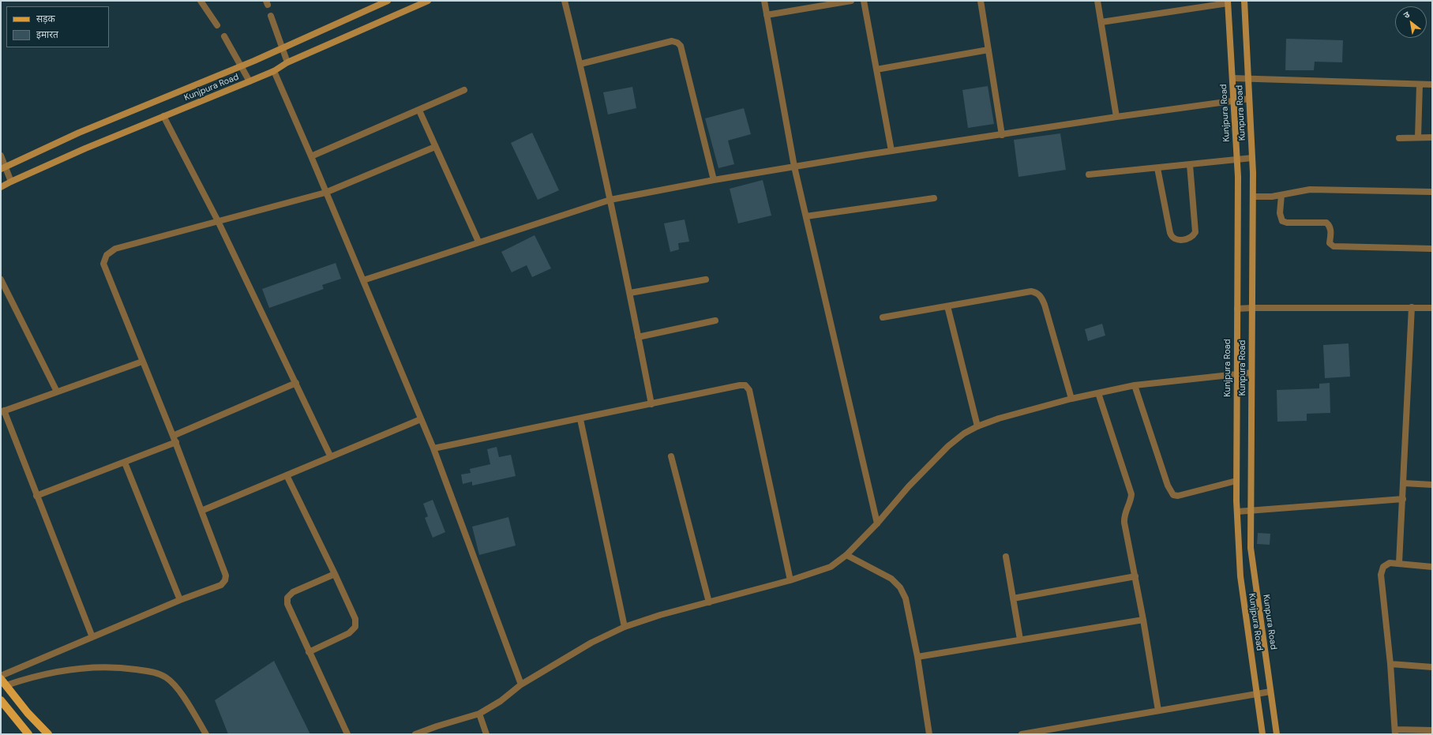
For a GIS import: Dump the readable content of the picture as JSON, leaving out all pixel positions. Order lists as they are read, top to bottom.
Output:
{
  "streets": {
    "street": ["Kunjpura Road", "Kunpura Road"]
  },
  "legend": ["सड़क", "इमारत"],
  "north": "top left"
}
